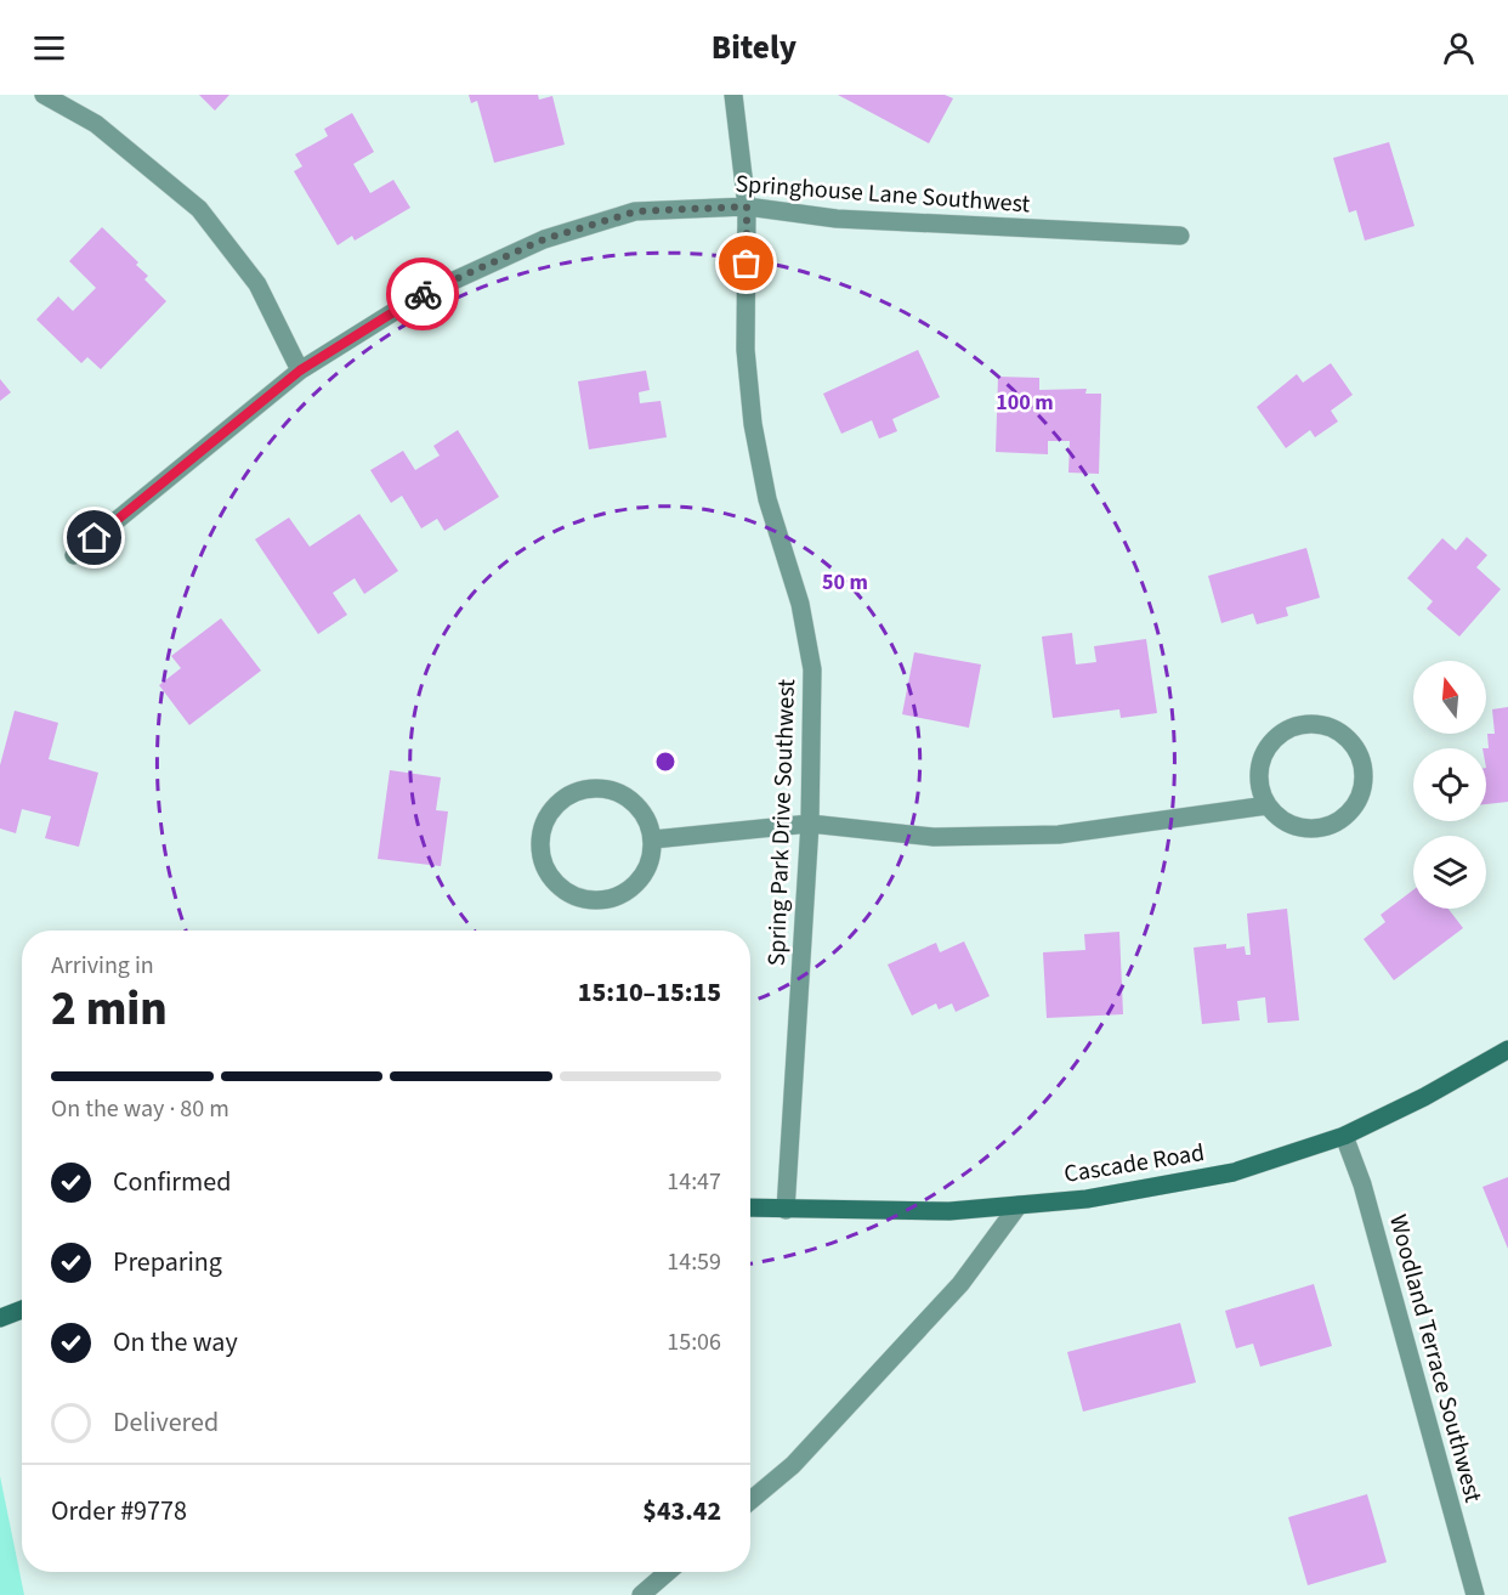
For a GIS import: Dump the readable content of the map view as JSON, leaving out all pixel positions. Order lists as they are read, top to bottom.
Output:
{
  "streets": {
    "main road": ["Cascade Road"],
    "street": ["Springhouse Lane Southwest", "Spring Park Drive Southwest", "Woodland Terrace Southwest"]
  },
  "crossings": [
    ["Springhouse Lane Southwest", "Spring Park Drive Southwest"],
    ["Spring Park Drive Southwest", "Cascade Road"],
    ["Cascade Road", "Woodland Terrace Southwest"]
  ],
  "north": "top",
  "page": {
    "header": "Bitely",
    "heading": ["2 min", "Arriving in", "15:10–15:15"],
    "panel": ["Order #9778", "$43.42"],
    "bar": "On the way · 80 m",
    "list": [
      ["Confirmed", "14:47"],
      ["Preparing", "14:59"],
      ["On the way", "15:06"],
      "Delivered"
    ]
  },
  "rings": ["100 m", "50 m"]
}
